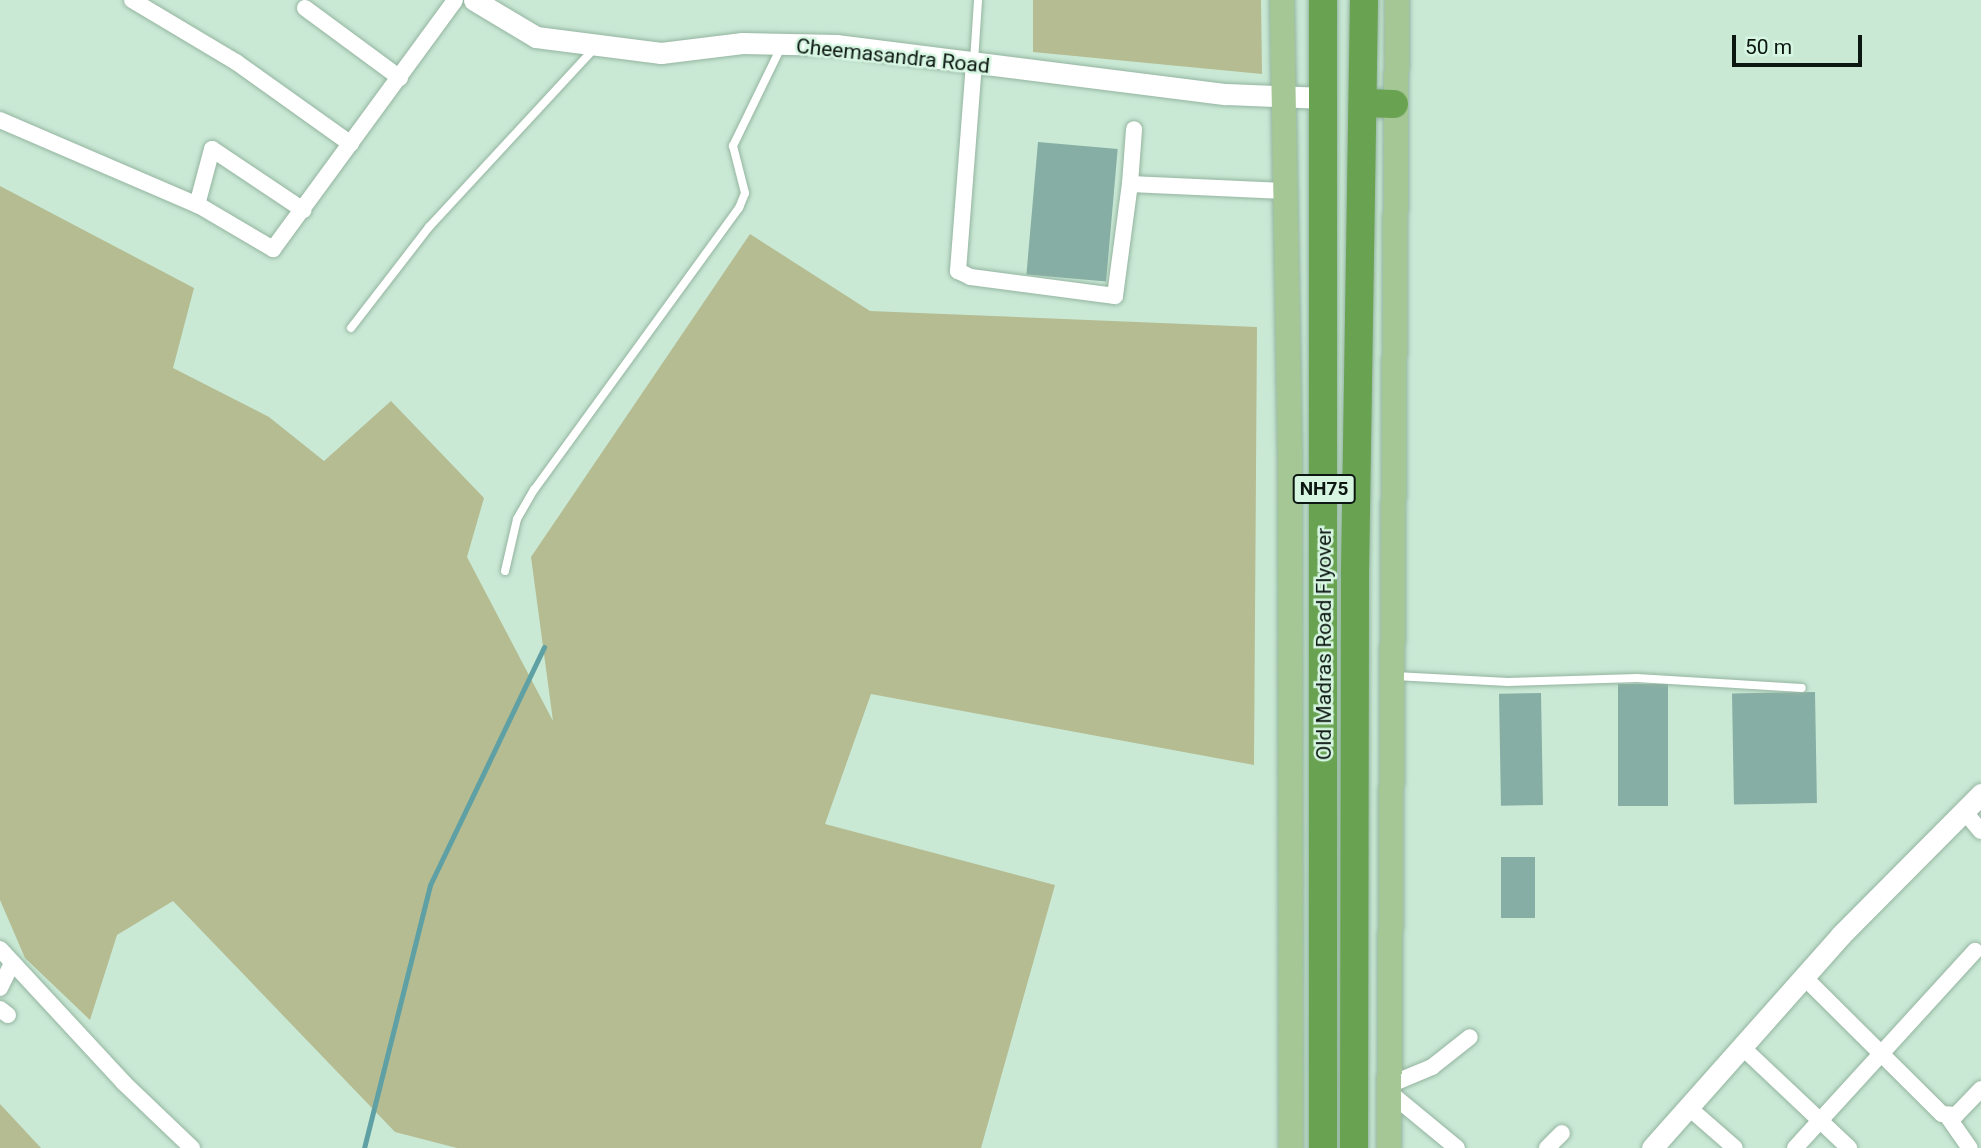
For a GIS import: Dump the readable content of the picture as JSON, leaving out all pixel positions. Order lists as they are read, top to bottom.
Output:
{
  "streets": {
    "highway": ["NH75", "Old Madras Road Flyover"],
    "street": ["Cheemasandra Road"]
  },
  "crossings": [
    ["Cheemasandra Road", "NH75"],
    ["Cheemasandra Road", "Old Madras Road Flyover"],
    ["NH75", "Old Madras Road Flyover"]
  ],
  "scale_bar": "50 m"
}
